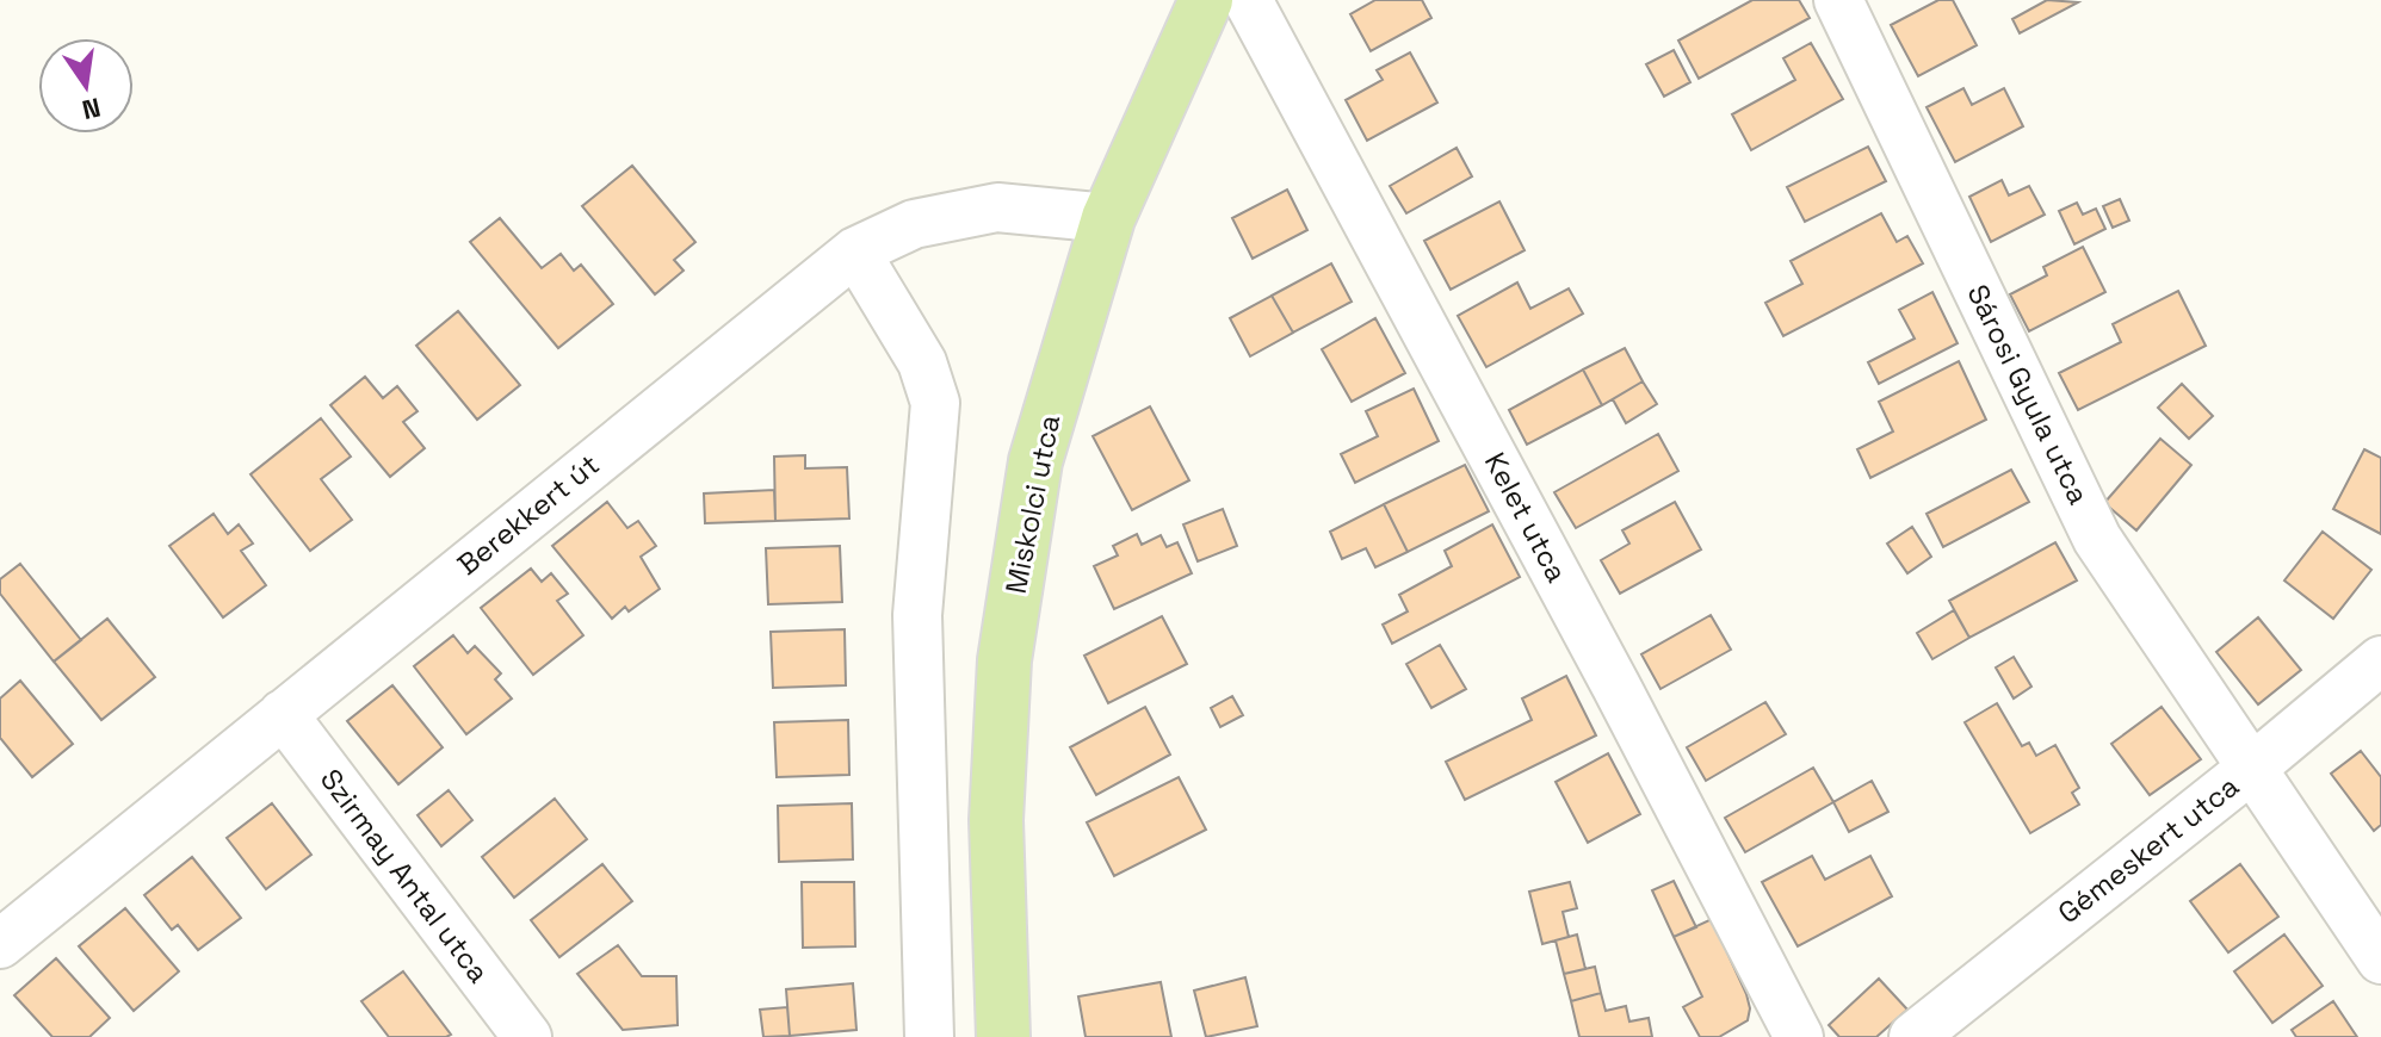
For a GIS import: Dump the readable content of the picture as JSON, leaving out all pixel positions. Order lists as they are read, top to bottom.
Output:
{
  "streets": {
    "main road": ["Miskolci utca"],
    "street": [
      "Sárosi Gyula utca",
      "Berekkert út",
      "Kelet utca",
      "Gémeskert utca",
      "Szirmay Antal utca"
    ]
  },
  "crossings": [
    ["Sárosi Gyula utca", "Gémeskert utca"],
    ["Miskolci utca", "Berekkert út"],
    ["Berekkert út", "Szirmay Antal utca"]
  ],
  "north": "bottom"
}
